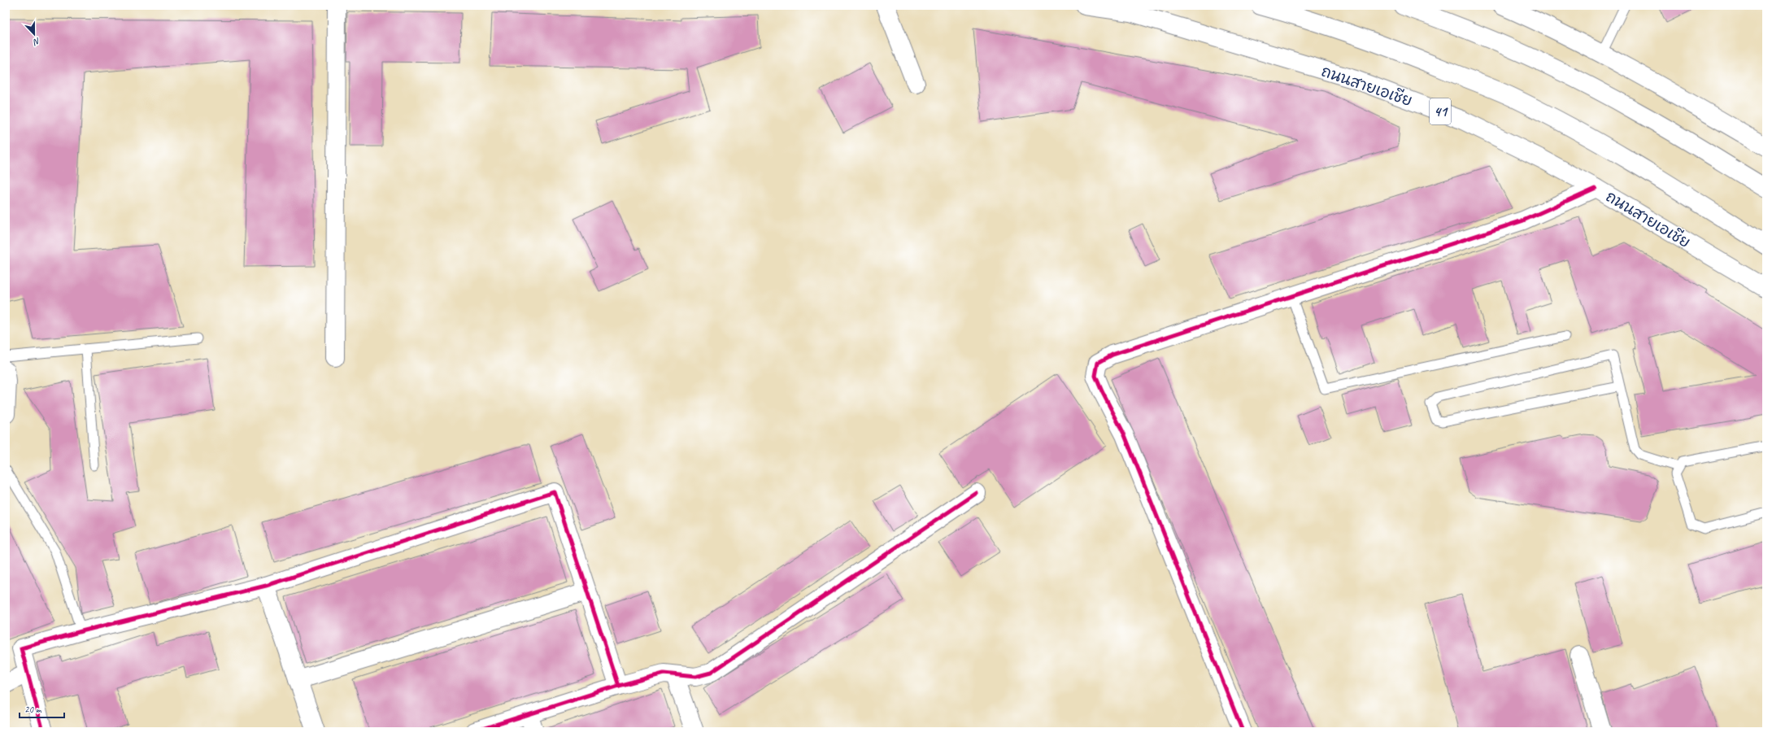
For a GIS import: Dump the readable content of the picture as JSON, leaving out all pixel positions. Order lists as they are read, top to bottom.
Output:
{
  "streets": {
    "main road": ["ถนนสายเอเชีย", "41"]
  },
  "scale_bar": "20 m",
  "north": "bottom"
}
